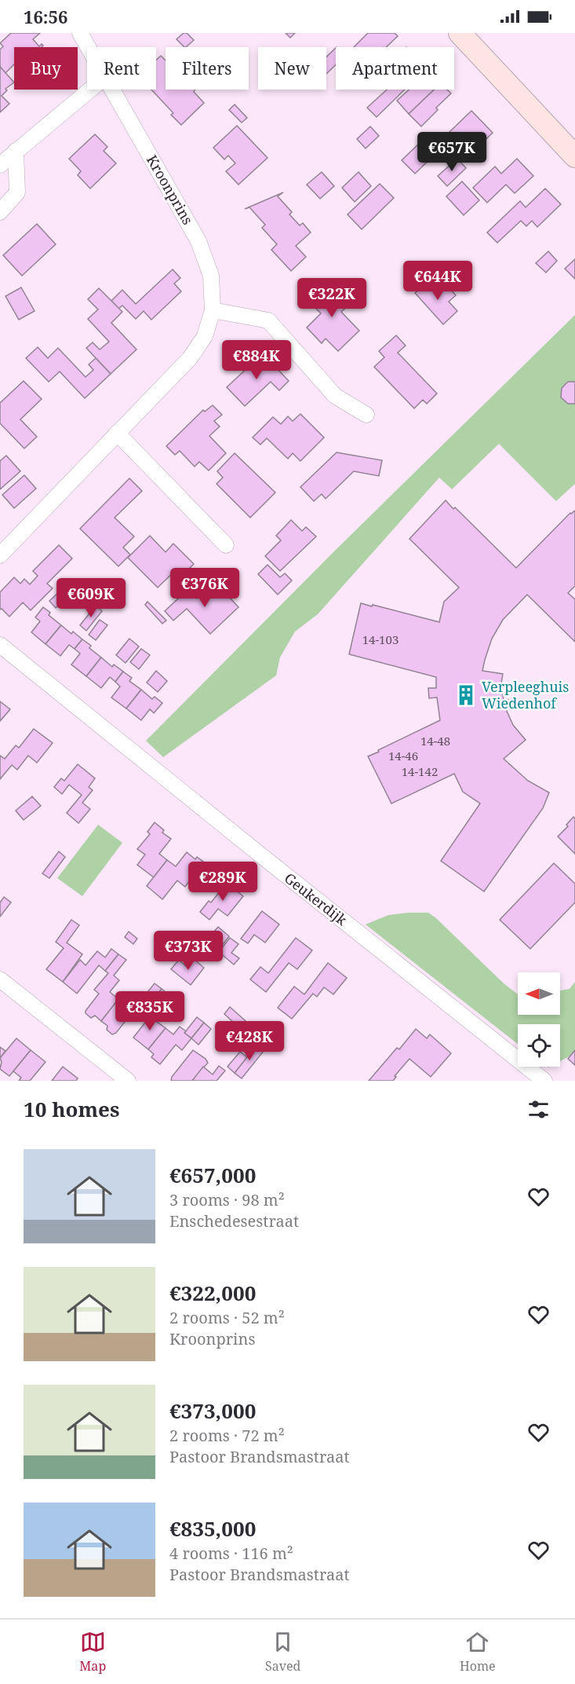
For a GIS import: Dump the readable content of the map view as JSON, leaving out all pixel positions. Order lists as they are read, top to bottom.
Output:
{
  "streets": {
    "street": ["Kroonprins", "Geukerdijk"]
  },
  "places": {
    "building": ["Verpleeghuis Wiedenhof"]
  },
  "house_numbers": [
    "14-103",
    "14-48",
    "14-46",
    "14-142"
  ],
  "north": "left",
  "page": {
    "status": "16:56",
    "chip": [
      "Buy",
      "Rent",
      "Filters",
      "New",
      "Apartment"
    ],
    "price": [
      "€657K",
      "€644K",
      "€322K",
      "€884K",
      "€376K",
      "€609K",
      "€289K",
      "€373K",
      "€835K",
      "€428K"
    ],
    "heading": "10 homes",
    "list": [
      {
        "name": "€657,000",
        "note": "3 rooms · 98 m² · Enschedesestraat"
      },
      {
        "name": "€322,000",
        "note": "2 rooms · 52 m² · Kroonprins"
      },
      {
        "name": "€373,000",
        "note": "2 rooms · 72 m² · Pastoor Brandsmastraat"
      },
      {
        "name": "€835,000",
        "note": "4 rooms · 116 m² · Pastoor Brandsmastraat"
      }
    ],
    "tabs": ["Map", "Saved", "Home"]
  }
}
